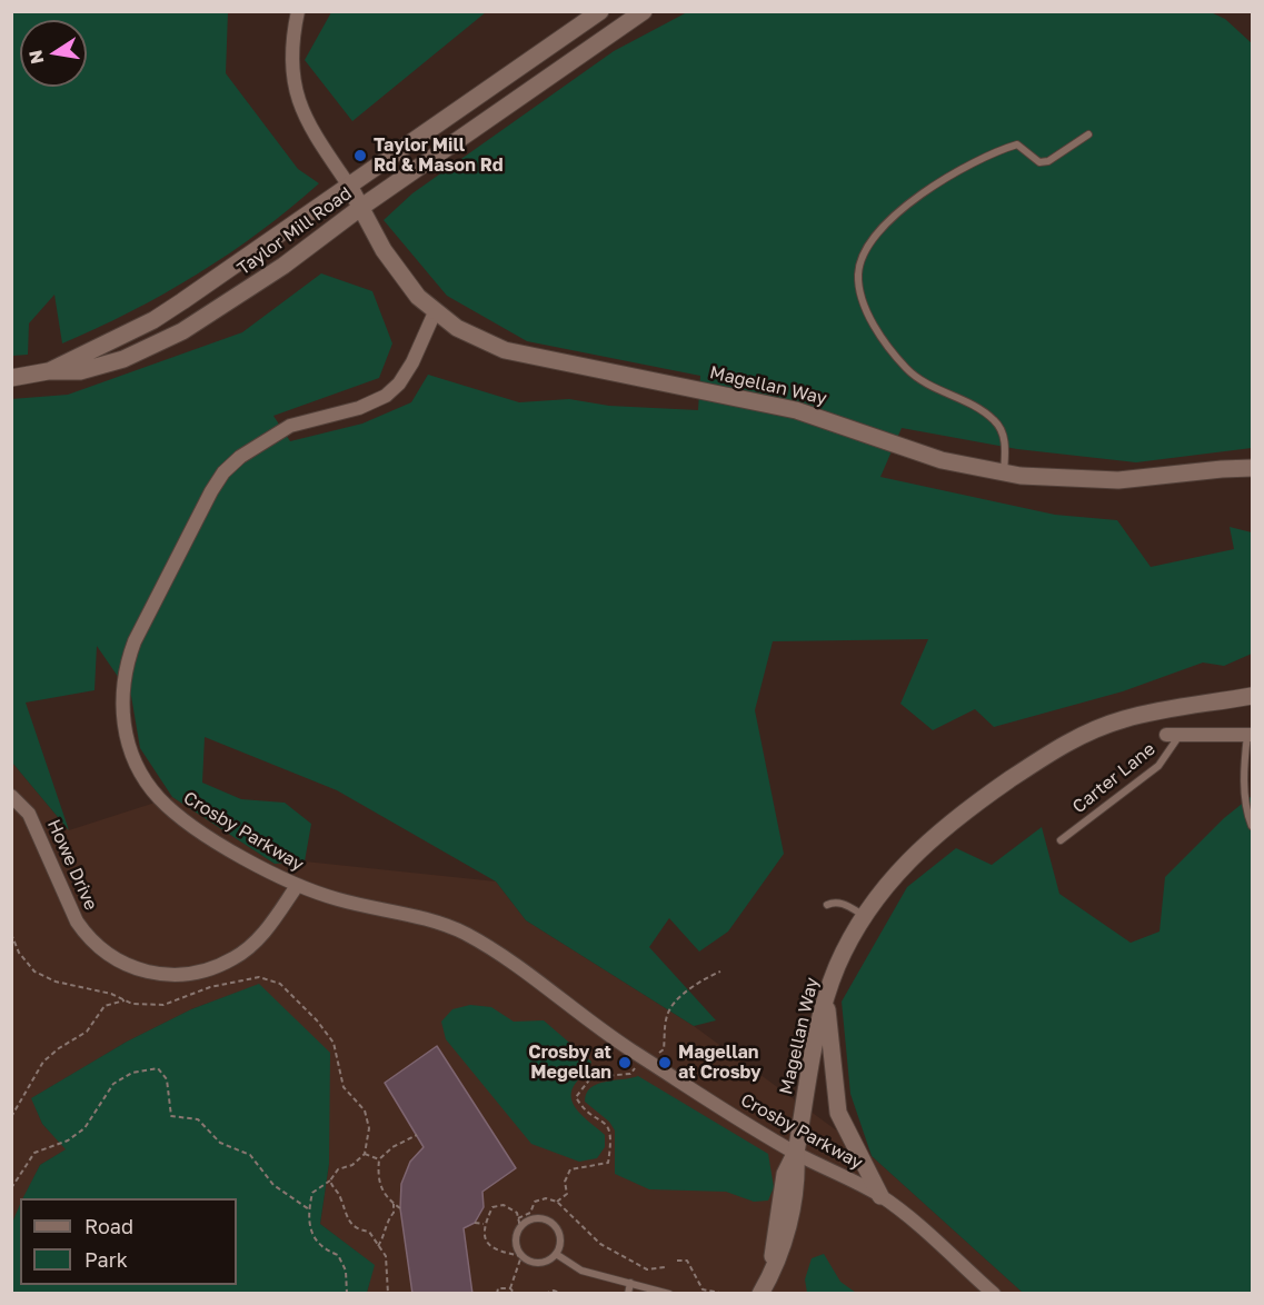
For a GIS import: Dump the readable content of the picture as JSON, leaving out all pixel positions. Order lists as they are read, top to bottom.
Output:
{
  "streets": {
    "street": [
      "Taylor Mill Road",
      "Magellan Way",
      "Crosby Parkway",
      "Howe Drive"
    ],
    "lane": ["Carter Lane"]
  },
  "crossings": [
    ["Taylor Mill Road", "Magellan Way"],
    ["Magellan Way", "Crosby Parkway"],
    ["Crosby Parkway", "Howe Drive"]
  ],
  "places": ["Taylor Mill Rd & Mason Rd", "Crosby at Megellan", "Magellan at Crosby"],
  "legend": ["Road", "Park"],
  "north": "left"
}
